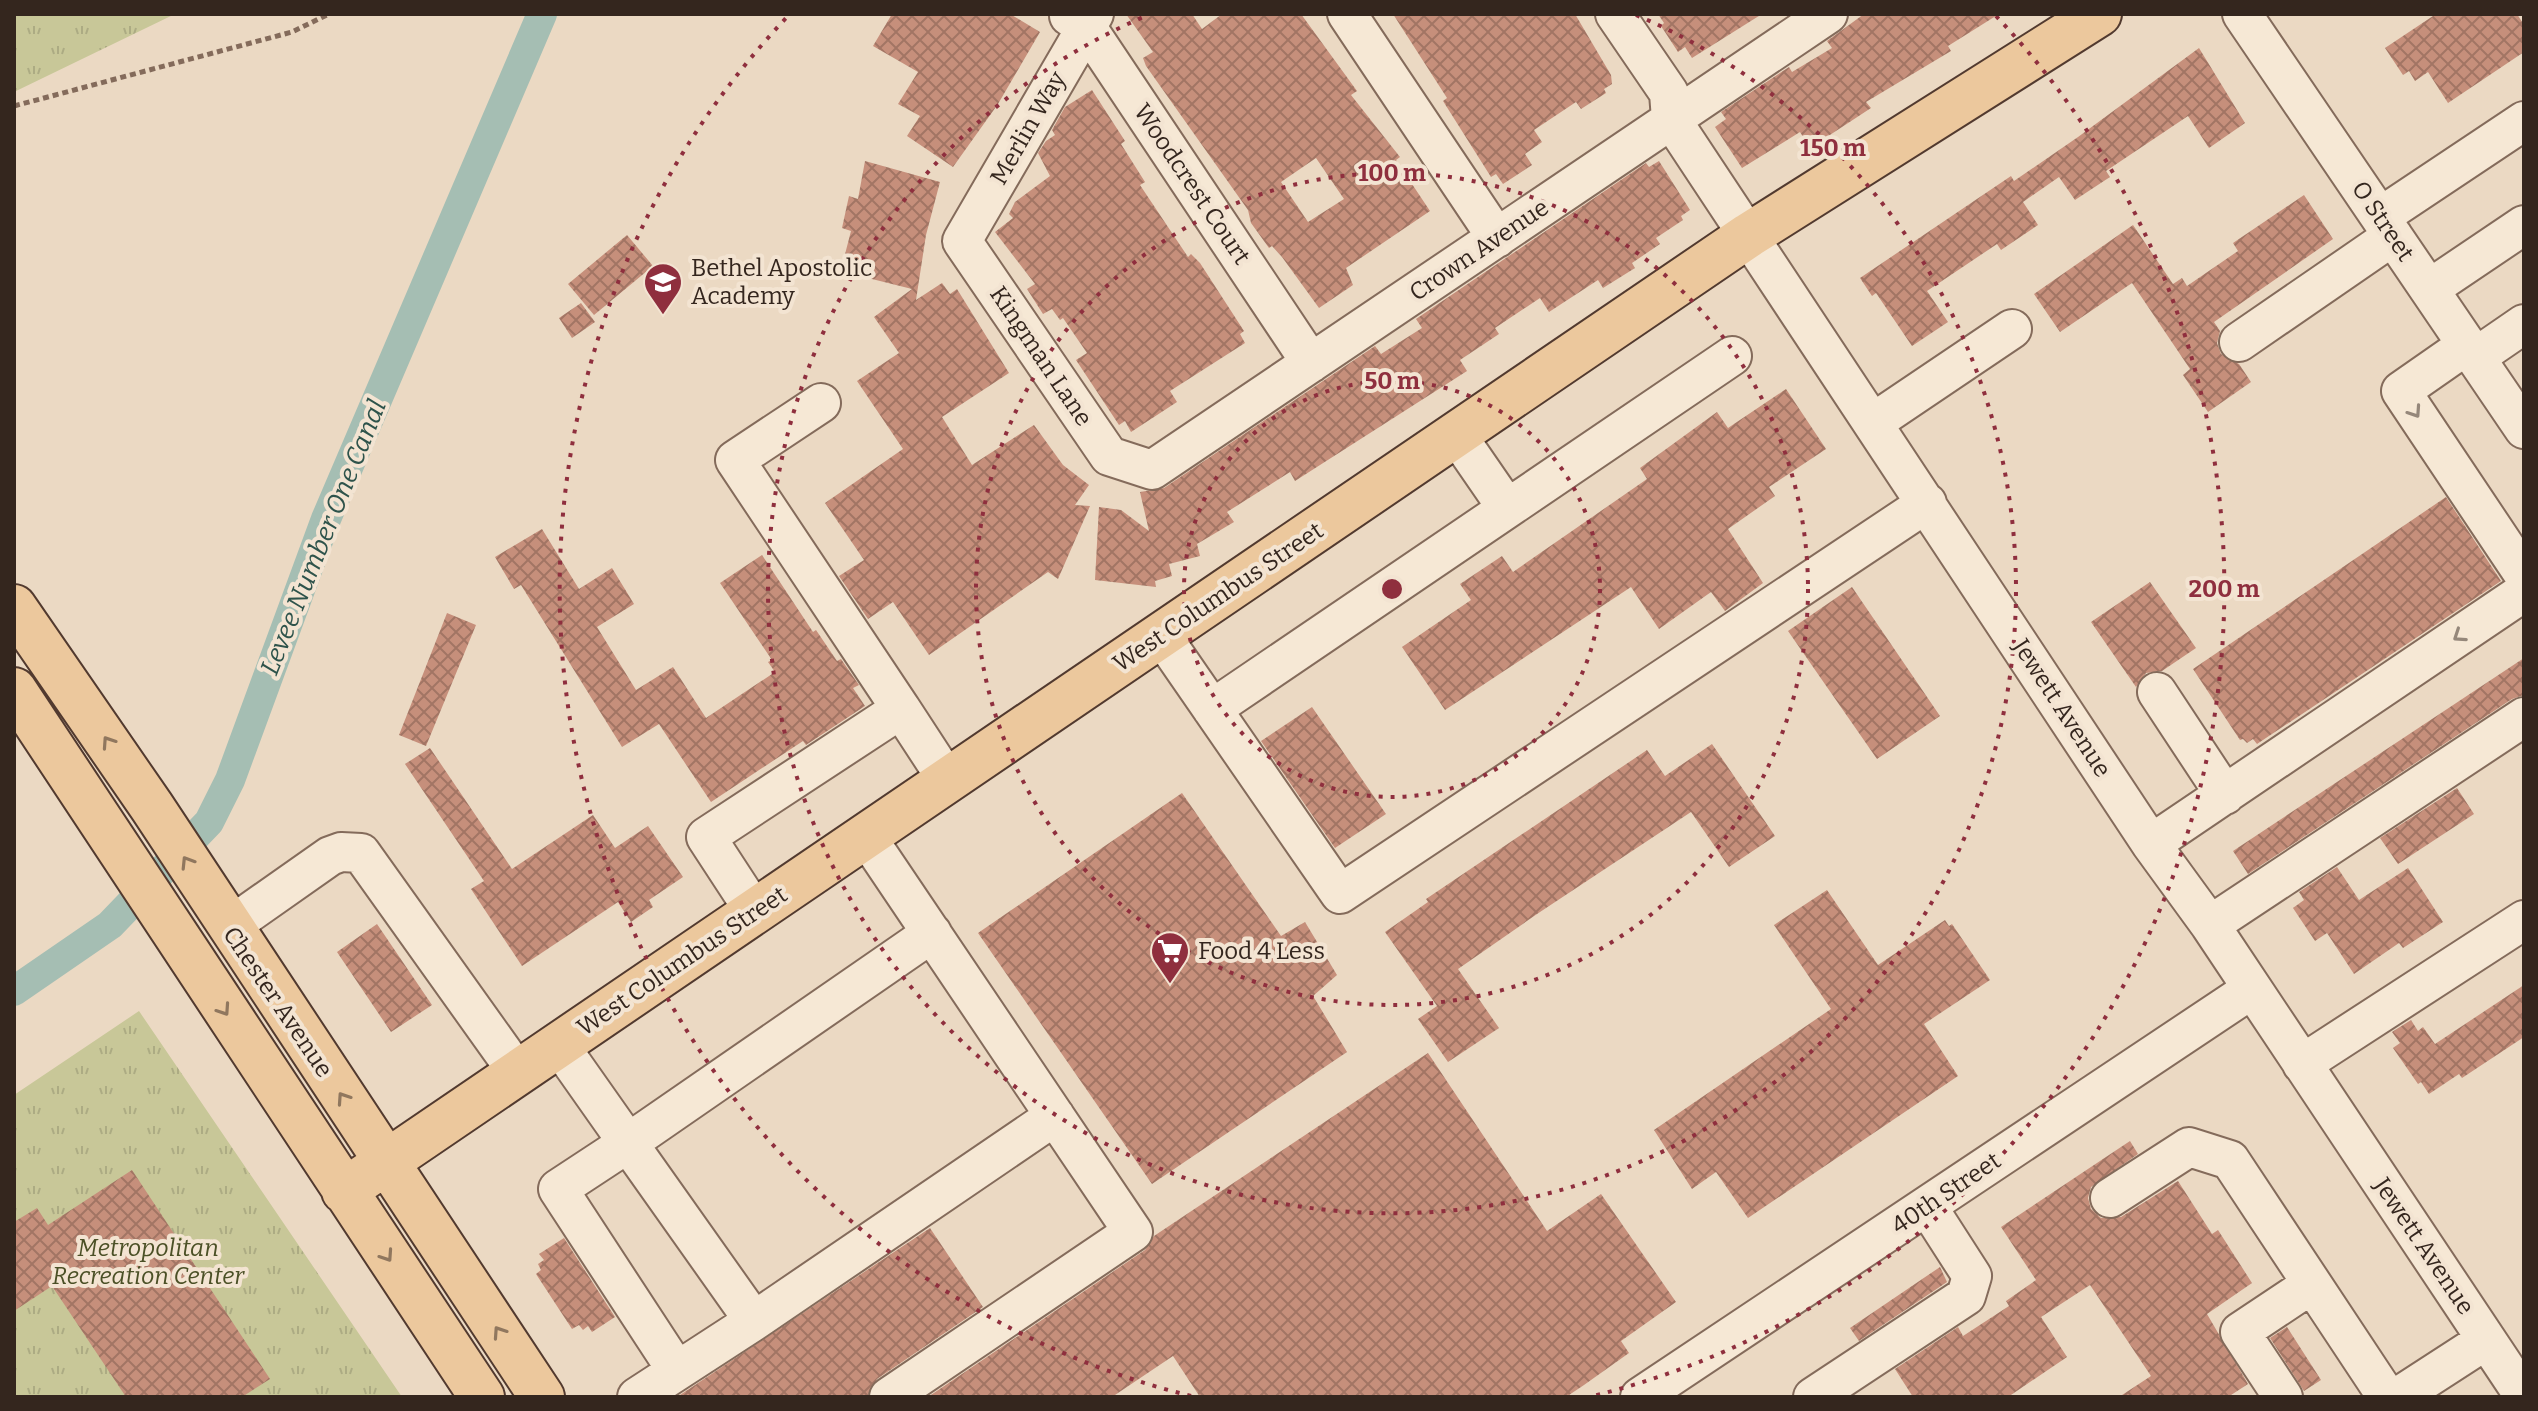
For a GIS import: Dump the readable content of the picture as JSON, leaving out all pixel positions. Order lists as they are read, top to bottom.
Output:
{
  "streets": {
    "main road": ["West Columbus Street", "Chester Avenue"],
    "street": [
      "Merlin Way",
      "Woodcrest Court",
      "O Street",
      "Crown Avenue",
      "Kingman Lane",
      "Jewett Avenue",
      "40th Street"
    ]
  },
  "crossings": [
    ["Merlin Way", "Woodcrest Court"],
    ["Merlin Way", "Kingman Lane"],
    ["Woodcrest Court", "Crown Avenue"],
    ["Crown Avenue", "Kingman Lane"],
    ["Crown Avenue", "Jewett Avenue"],
    ["West Columbus Street", "Jewett Avenue"],
    ["West Columbus Street", "Chester Avenue"],
    ["Jewett Avenue", "40th Street"]
  ],
  "water": ["Levee Number One Canal"],
  "parks": ["Metropolitan Recreation Center"],
  "places": {
    "school or university": ["Bethel Apostolic Academy"],
    "supermarket": ["Food 4 Less"]
  },
  "rings": [
    "150 m",
    "100 m",
    "50 m",
    "200 m"
  ]
}
